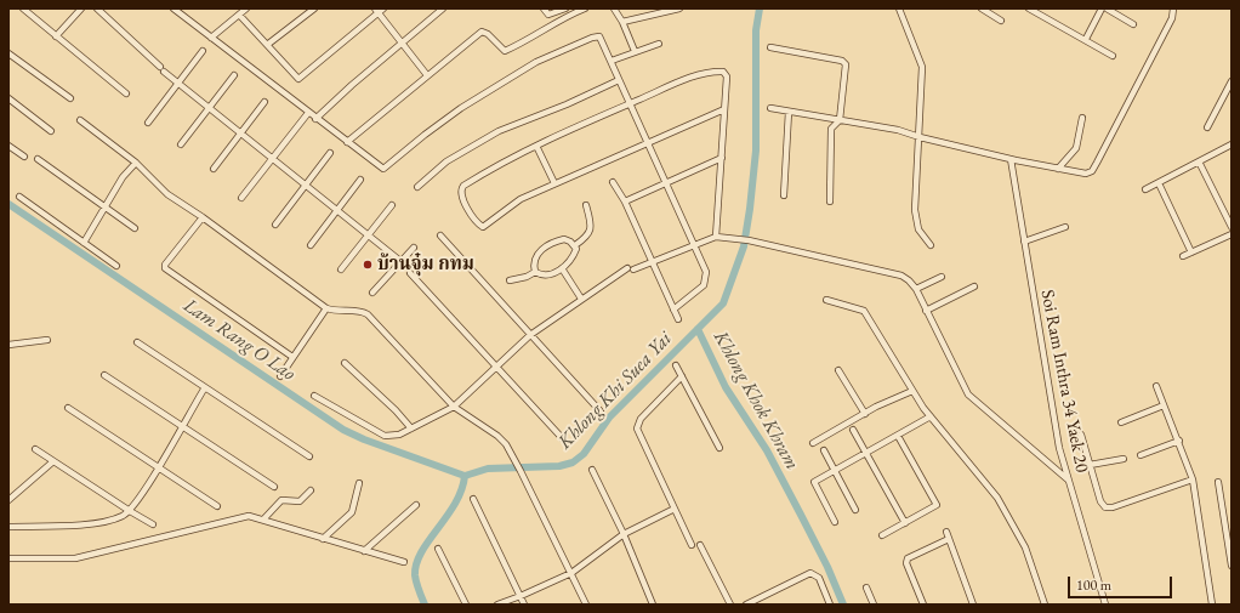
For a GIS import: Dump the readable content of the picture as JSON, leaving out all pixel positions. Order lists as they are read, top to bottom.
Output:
{
  "streets": {
    "street": ["Soi Ram Inthra 34 Yaek 20"]
  },
  "water": ["Lam Rang O Lao", "Khlong Khi Suea Yai", "Khlong Khok Khram"],
  "places": ["บ้านจุ๋ม กทม"],
  "scale_bar": "100 m"
}
